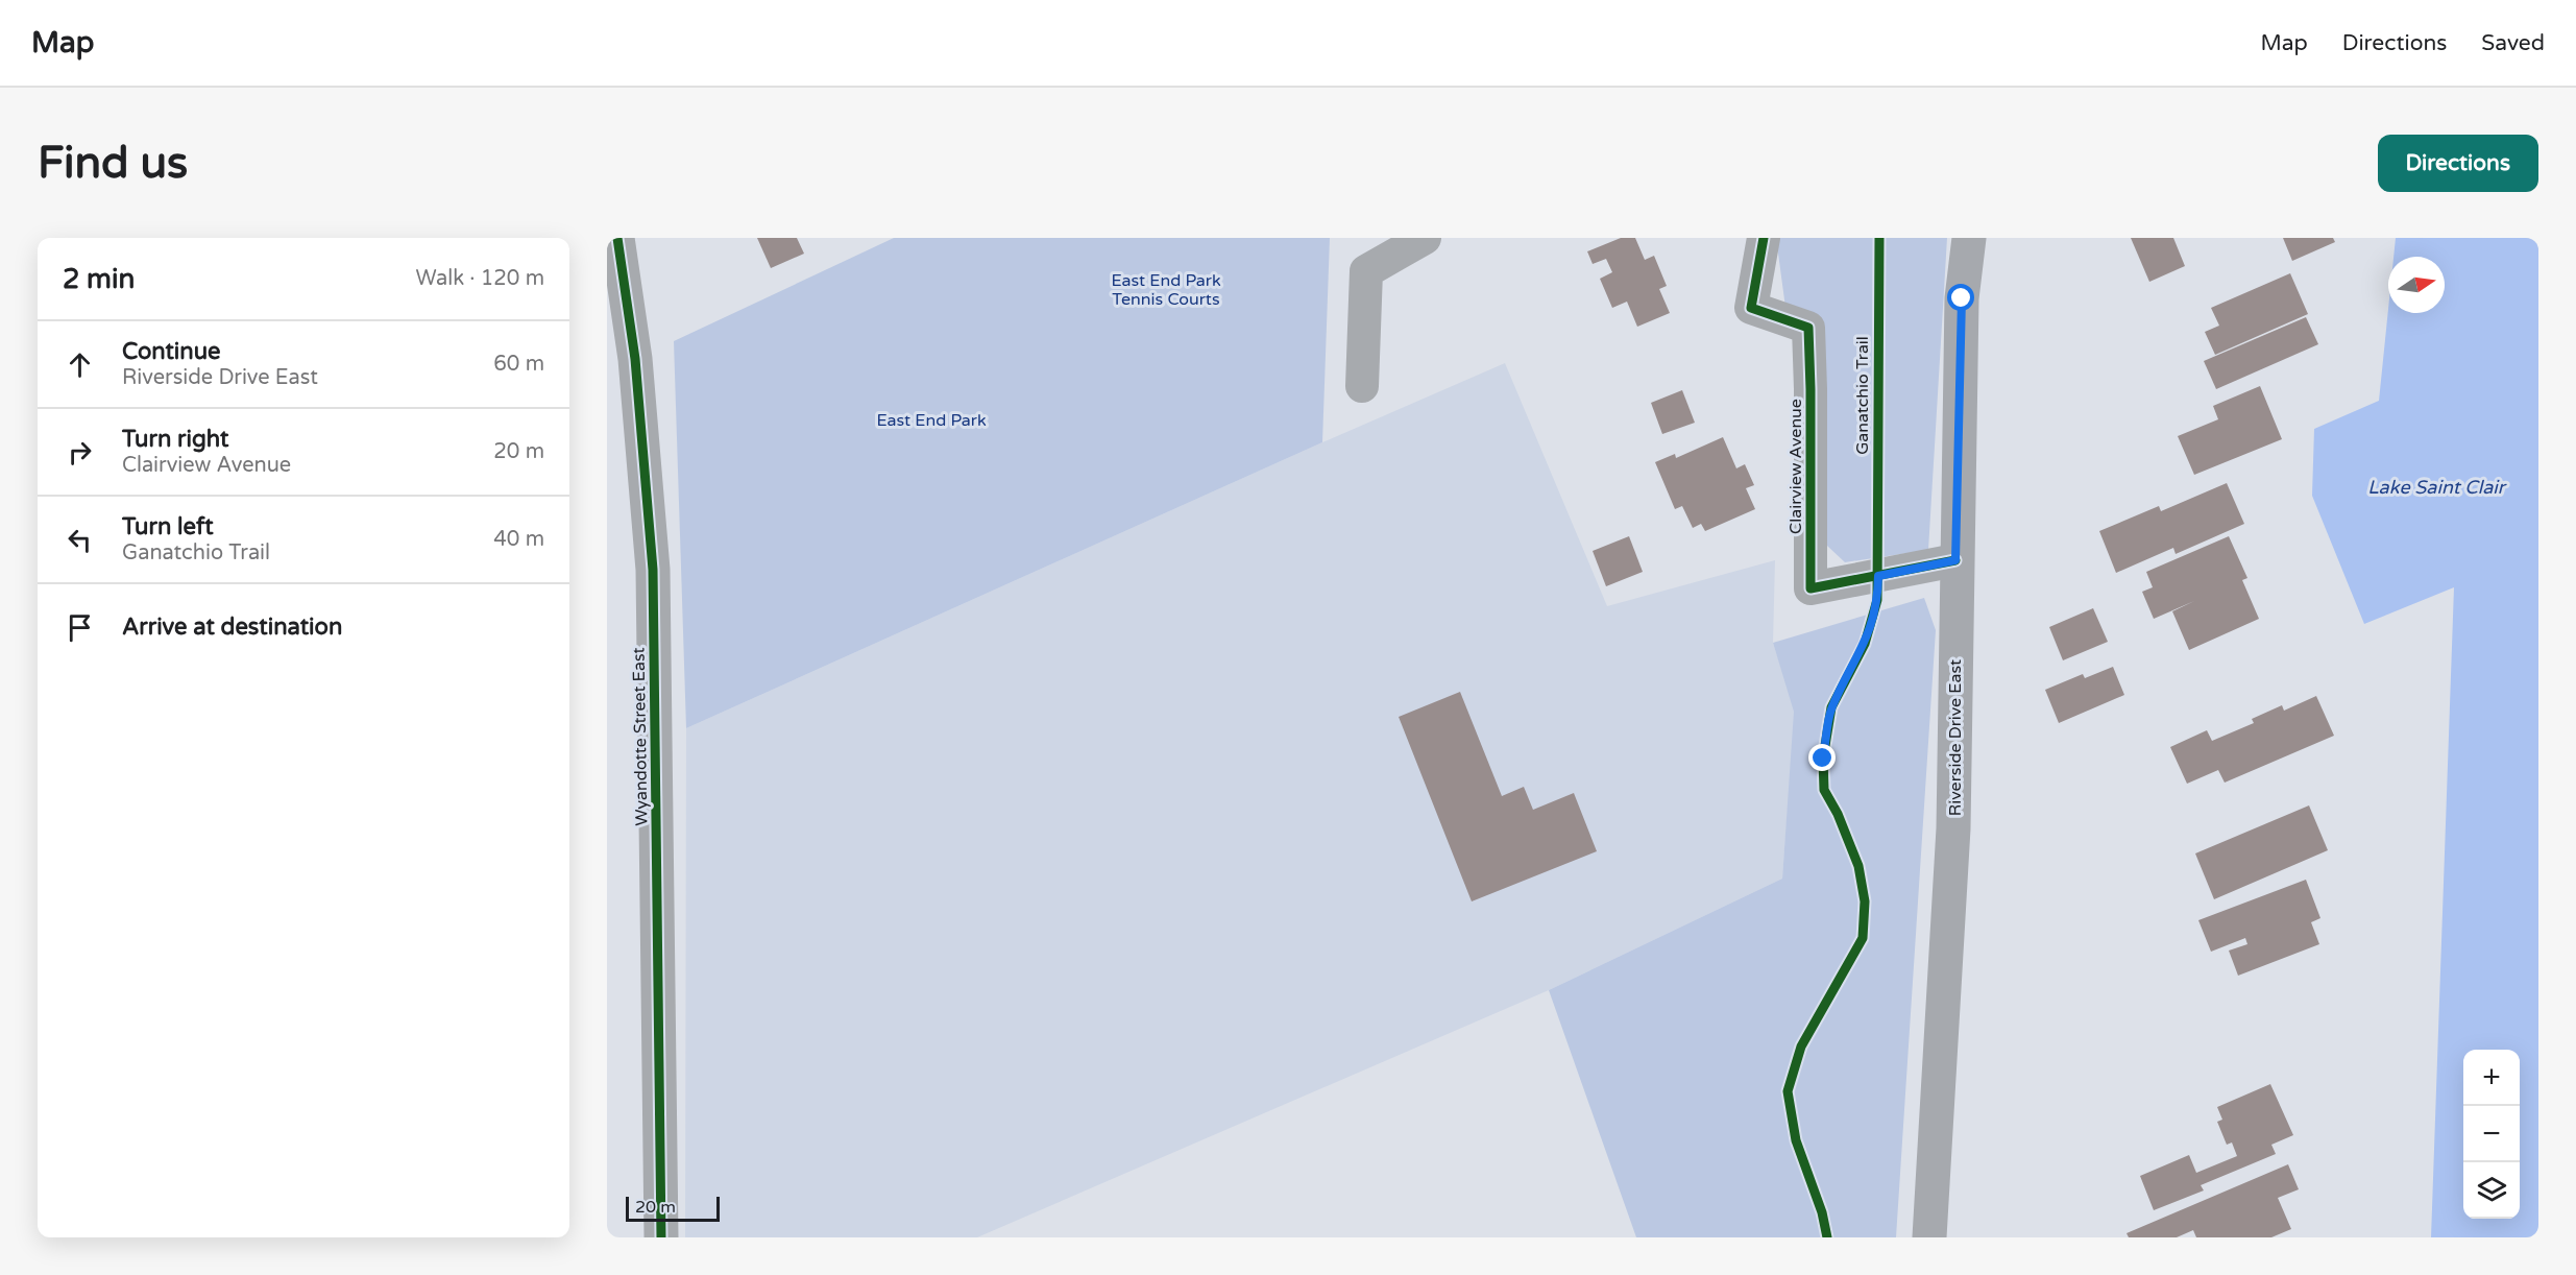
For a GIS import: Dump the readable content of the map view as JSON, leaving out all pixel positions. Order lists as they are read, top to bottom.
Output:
{
  "streets": {
    "main road": ["Riverside Drive East"],
    "street": ["Clairview Avenue", "Wyandotte Street East"],
    "cycle path": ["Ganatchio Trail"]
  },
  "crossings": [
    ["Clairview Avenue", "Riverside Drive East"]
  ],
  "water": ["Lake Saint Clair"],
  "parks": ["East End Park Tennis Courts", "East End Park"],
  "scale_bar": "20 m",
  "north": "right",
  "page": {
    "header": "Map",
    "nav": ["Map", "Directions", "Saved"],
    "buttons": "Directions",
    "title": "Find us",
    "heading": ["2 min", "Walk · 120 m"],
    "list": [
      ["Continue", "Riverside Drive East", "60 m"],
      ["Turn right", "Clairview Avenue", "20 m"],
      ["Turn left", "Ganatchio Trail", "40 m"],
      "Arrive at destination"
    ],
    "map_buttons": ["+", "−"],
    "scale": "20 m"
  }
}
